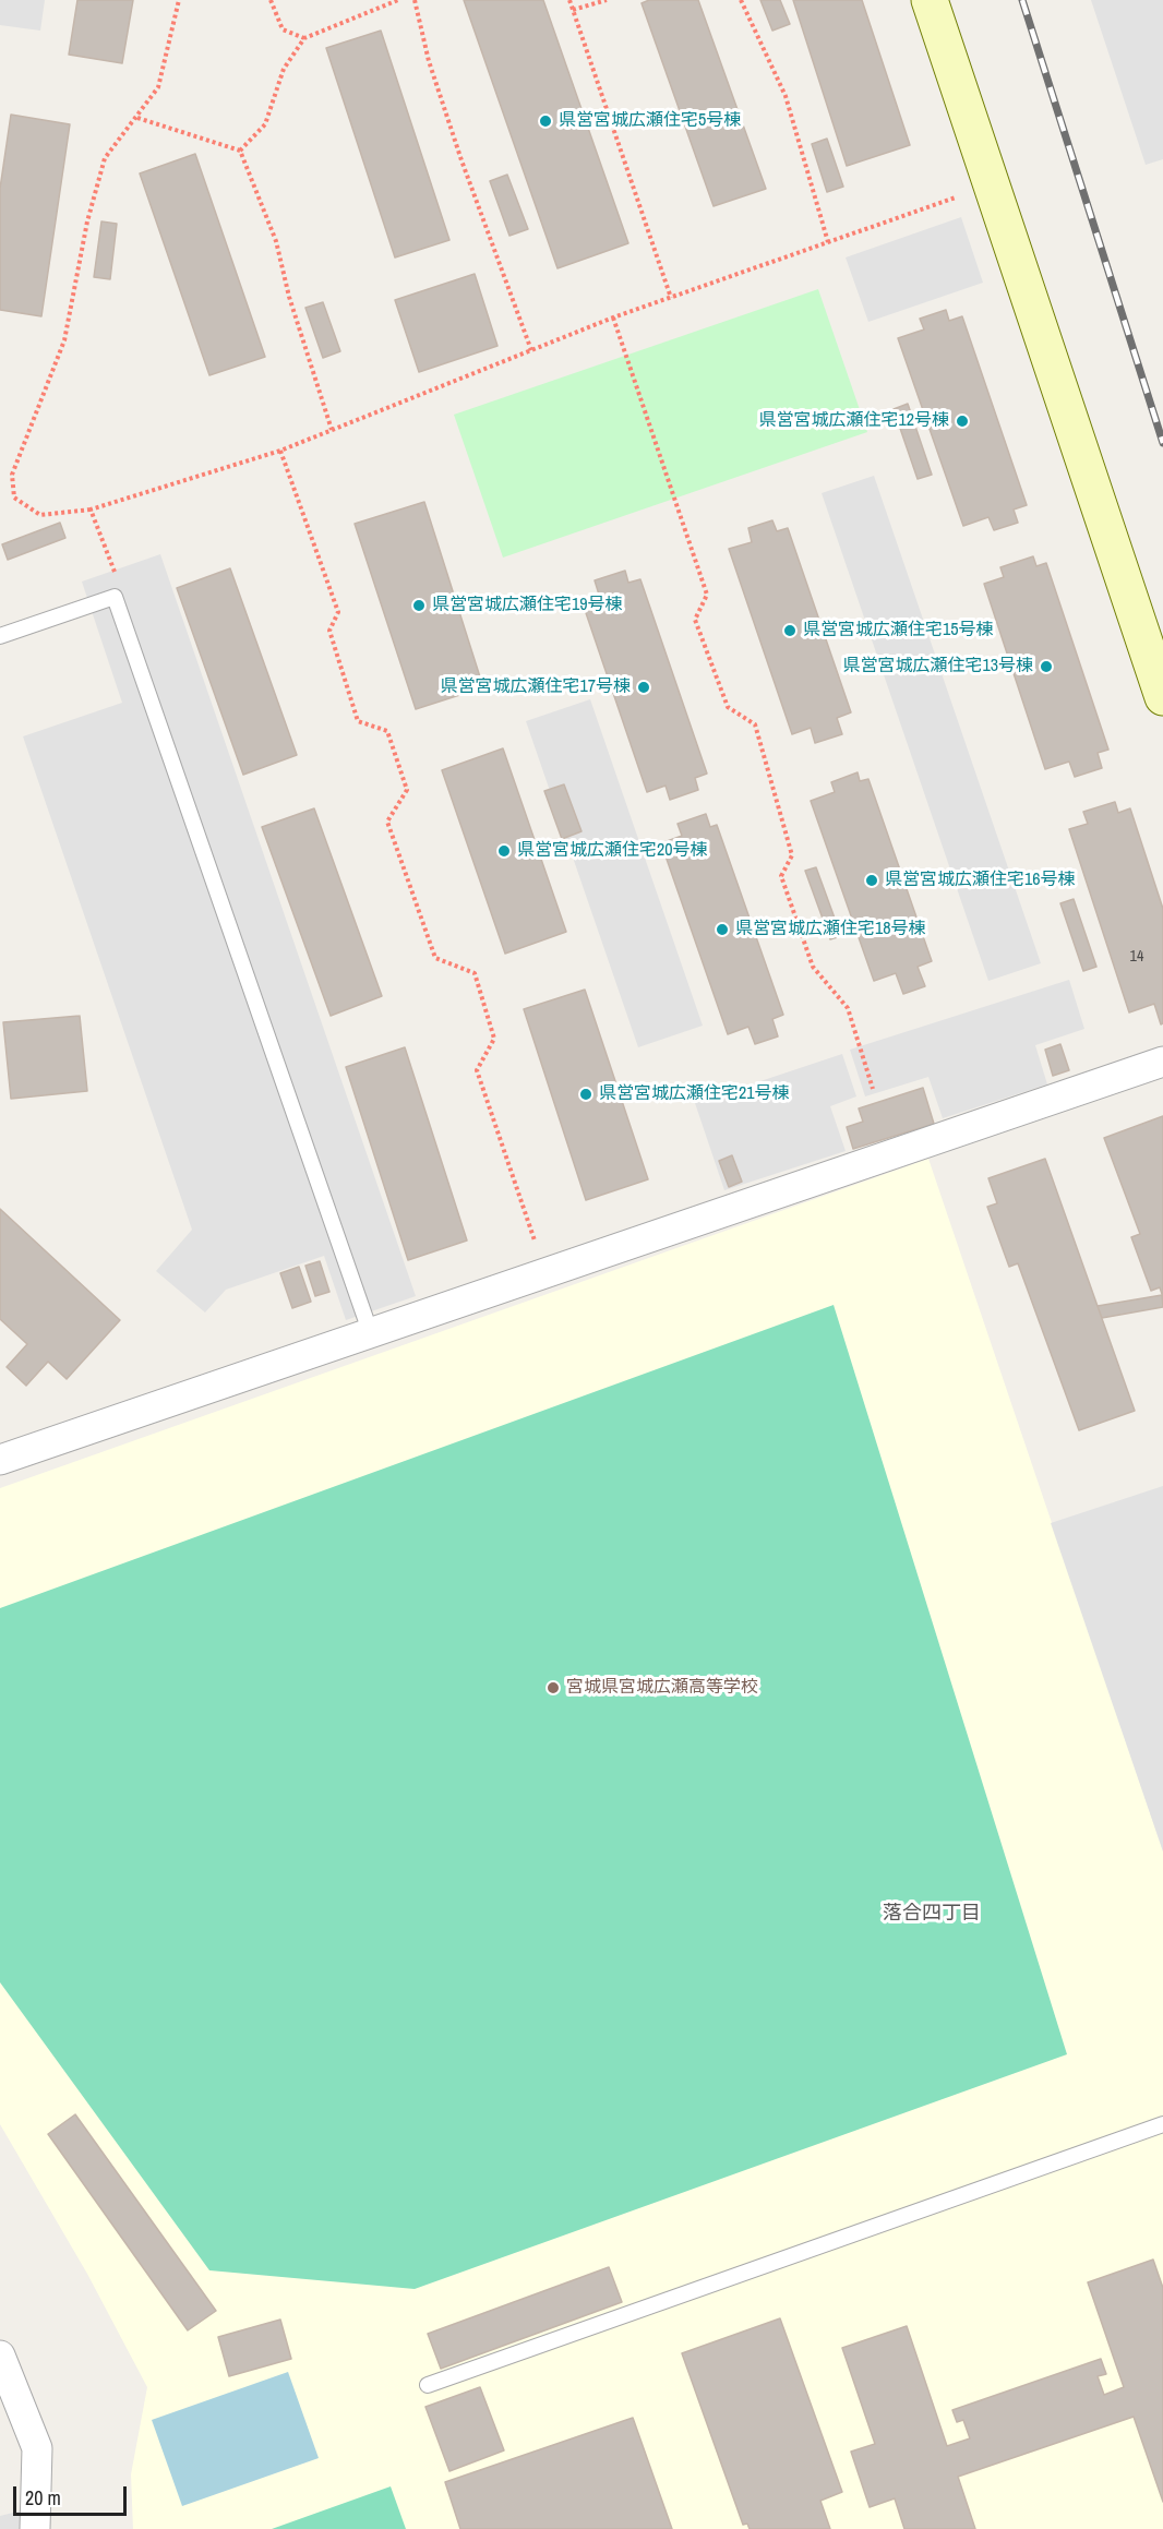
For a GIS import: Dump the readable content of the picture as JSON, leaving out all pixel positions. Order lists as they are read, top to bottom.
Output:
{
  "districts": ["落合四丁目"],
  "places": [
    "県営宮城広瀬住宅5号棟",
    "県営宮城広瀬住宅12号棟",
    "県営宮城広瀬住宅19号棟",
    "県営宮城広瀬住宅15号棟",
    "県営宮城広瀬住宅13号棟",
    "県営宮城広瀬住宅17号棟",
    "県営宮城広瀬住宅20号棟",
    "県営宮城広瀬住宅16号棟",
    "県営宮城広瀬住宅18号棟",
    "県営宮城広瀬住宅21号棟",
    "宮城県宮城広瀬高等学校"
  ],
  "house_numbers": ["14"],
  "scale_bar": "20 m"
}
